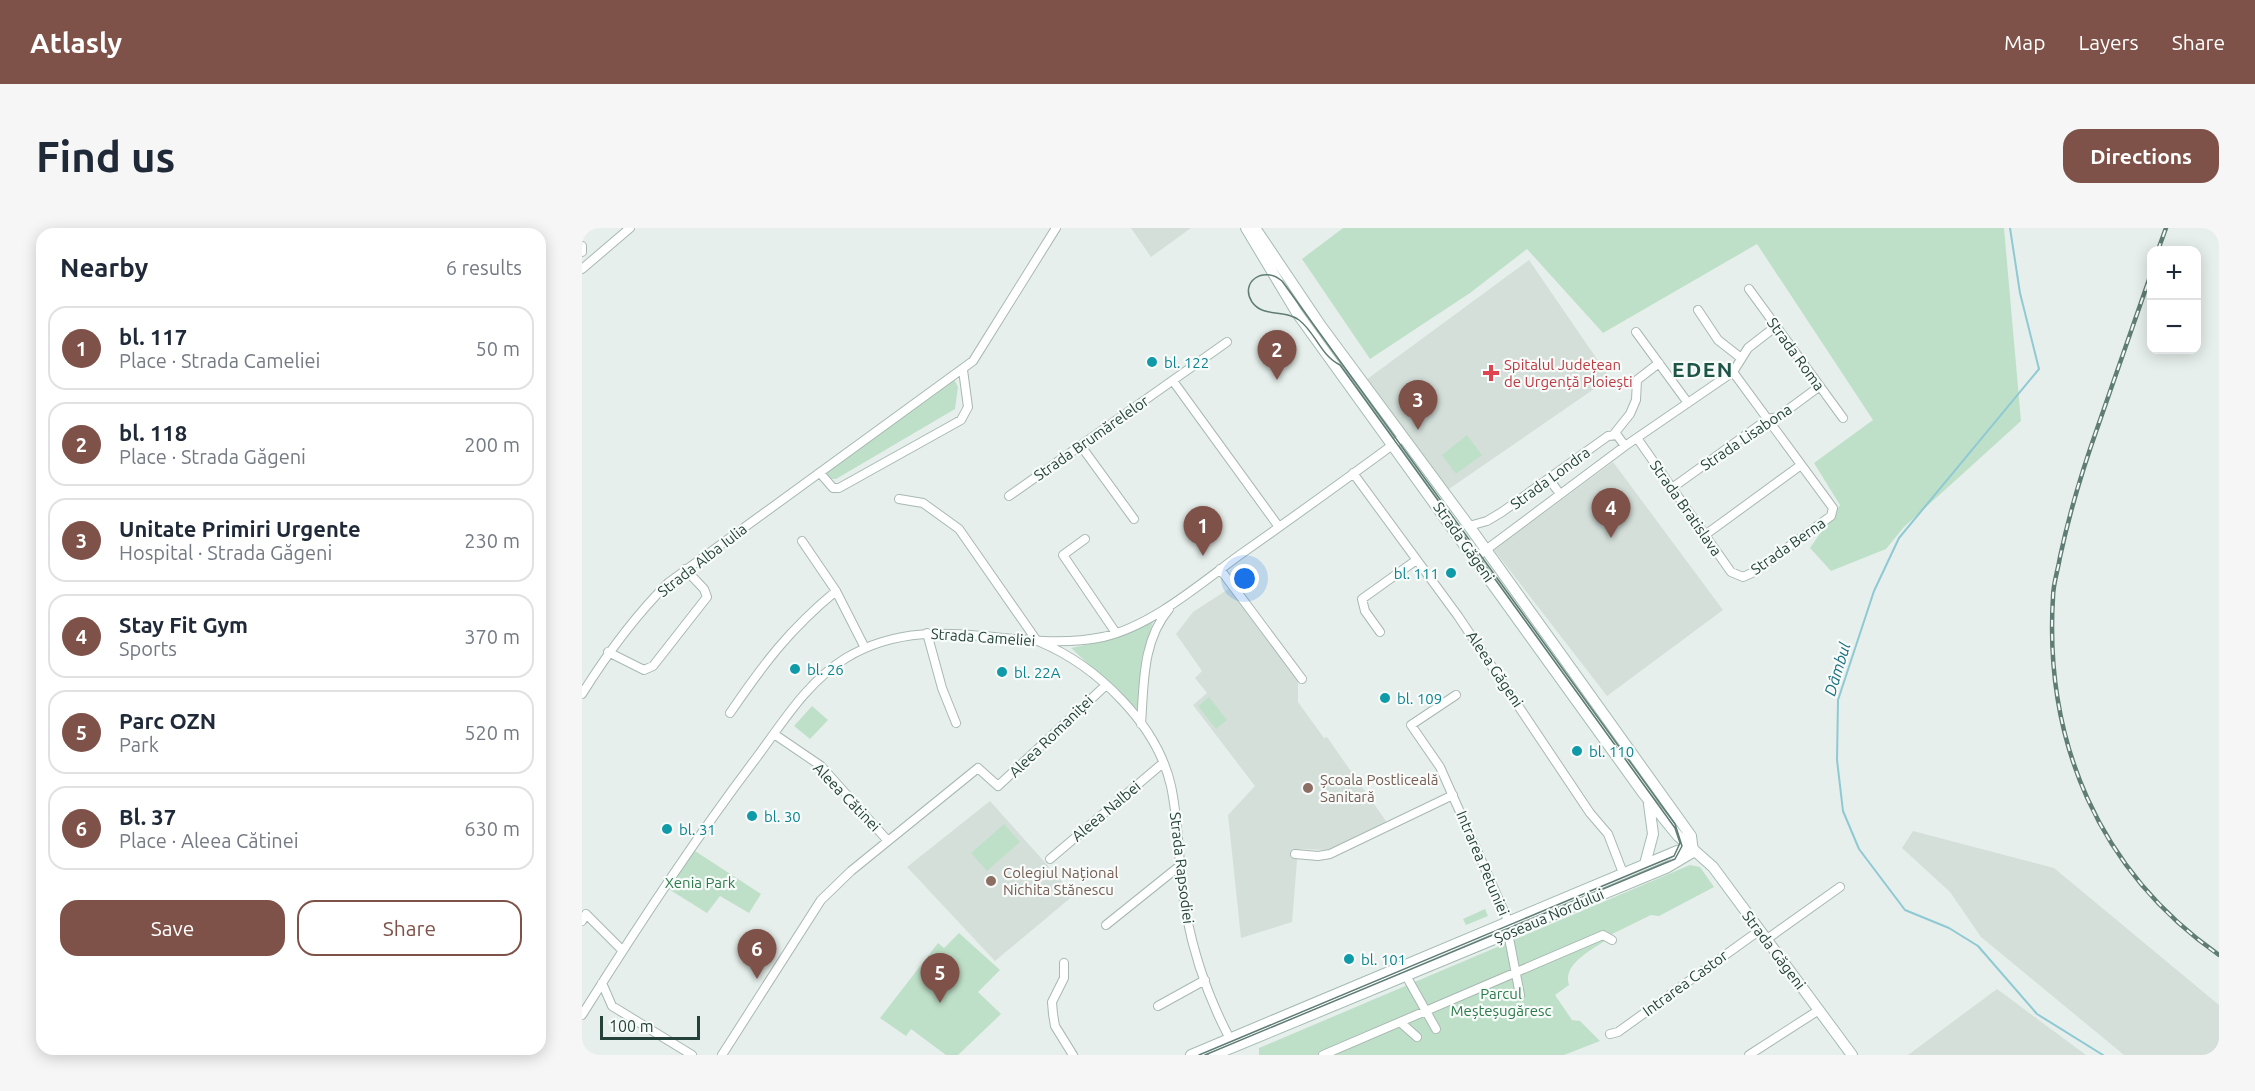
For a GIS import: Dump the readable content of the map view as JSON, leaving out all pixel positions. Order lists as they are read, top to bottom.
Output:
{
  "streets": {
    "main road": ["Strada Găgeni", "Șoseaua Nordului"],
    "street": [
      "Strada Roma",
      "Strada Lisabona",
      "Strada Brumărelelor",
      "Strada Londra",
      "Strada Bratislava",
      "Strada Berna",
      "Strada Alba Iulia",
      "Strada Cameliei",
      "Aleea Găgeni",
      "Aleea Romaniței",
      "Aleea Cătinei",
      "Aleea Nalbei",
      "Intrarea Petuniei",
      "Strada Rapsodiei",
      "Intrarea Castor"
    ]
  },
  "crossings": [
    ["Strada Roma", "Strada Lisabona"],
    ["Strada Roma", "Strada Londra"],
    ["Strada Lisabona", "Strada Bratislava"],
    ["Strada Londra", "Strada Bratislava"],
    ["Strada Londra", "Strada Găgeni"],
    ["Strada Bratislava", "Strada Berna"],
    ["Strada Găgeni", "Strada Cameliei"],
    ["Strada Găgeni", "Șoseaua Nordului"],
    ["Strada Găgeni", "Intrarea Castor"],
    ["Strada Cameliei", "Aleea Găgeni"],
    ["Strada Cameliei", "Aleea Cătinei"],
    ["Strada Cameliei", "Strada Rapsodiei"],
    ["Aleea Găgeni", "Șoseaua Nordului"],
    ["Aleea Romaniței", "Aleea Cătinei"],
    ["Aleea Romaniței", "Strada Rapsodiei"],
    ["Aleea Nalbei", "Strada Rapsodiei"],
    ["Intrarea Petuniei", "Șoseaua Nordului"],
    ["Strada Rapsodiei", "Șoseaua Nordului"]
  ],
  "districts": ["EDEN"],
  "water": ["Dâmbul"],
  "parks": ["Xenia Park", "Parcul Meșteșugăresc"],
  "places": {
    "other": [
      "bl. 122",
      "bl. 111",
      "bl. 26",
      "bl. 22A",
      "bl. 109",
      "bl. 110",
      "Școala Postliceală Sanitară",
      "bl. 30",
      "bl. 31",
      "Colegiul Național Nichita Stănescu",
      "bl. 101"
    ],
    "health": ["Spitalul Județean de Urgență Ploiești"]
  },
  "scale_bar": "100 m",
  "page": {
    "header": "Atlasly",
    "nav": ["Map", "Layers", "Share"],
    "buttons": [
      "Directions",
      ["Save", "Share"]
    ],
    "title": "Find us",
    "heading": ["Nearby", "6 results"],
    "map_buttons": ["+", "−"],
    "list": [
      {
        "mark": "1",
        "name": "bl. 117",
        "note": "Place · Strada Cameliei",
        "value": "50 m"
      },
      {
        "mark": "2",
        "name": "bl. 118",
        "note": "Place · Strada Găgeni",
        "value": "200 m"
      },
      {
        "mark": "3",
        "name": "Unitate Primiri Urgente",
        "note": "Hospital · Strada Găgeni",
        "value": "230 m"
      },
      {
        "mark": "4",
        "name": "Stay Fit Gym",
        "note": "Sports",
        "value": "370 m"
      },
      {
        "mark": "5",
        "name": "Parc OZN",
        "note": "Park",
        "value": "520 m"
      },
      {
        "mark": "6",
        "name": "Bl. 37",
        "note": "Place · Aleea Cătinei",
        "value": "630 m"
      }
    ],
    "pins": [
      "2",
      "3",
      "4",
      "1",
      "6",
      "5"
    ],
    "scale": "100 m"
  }
}
